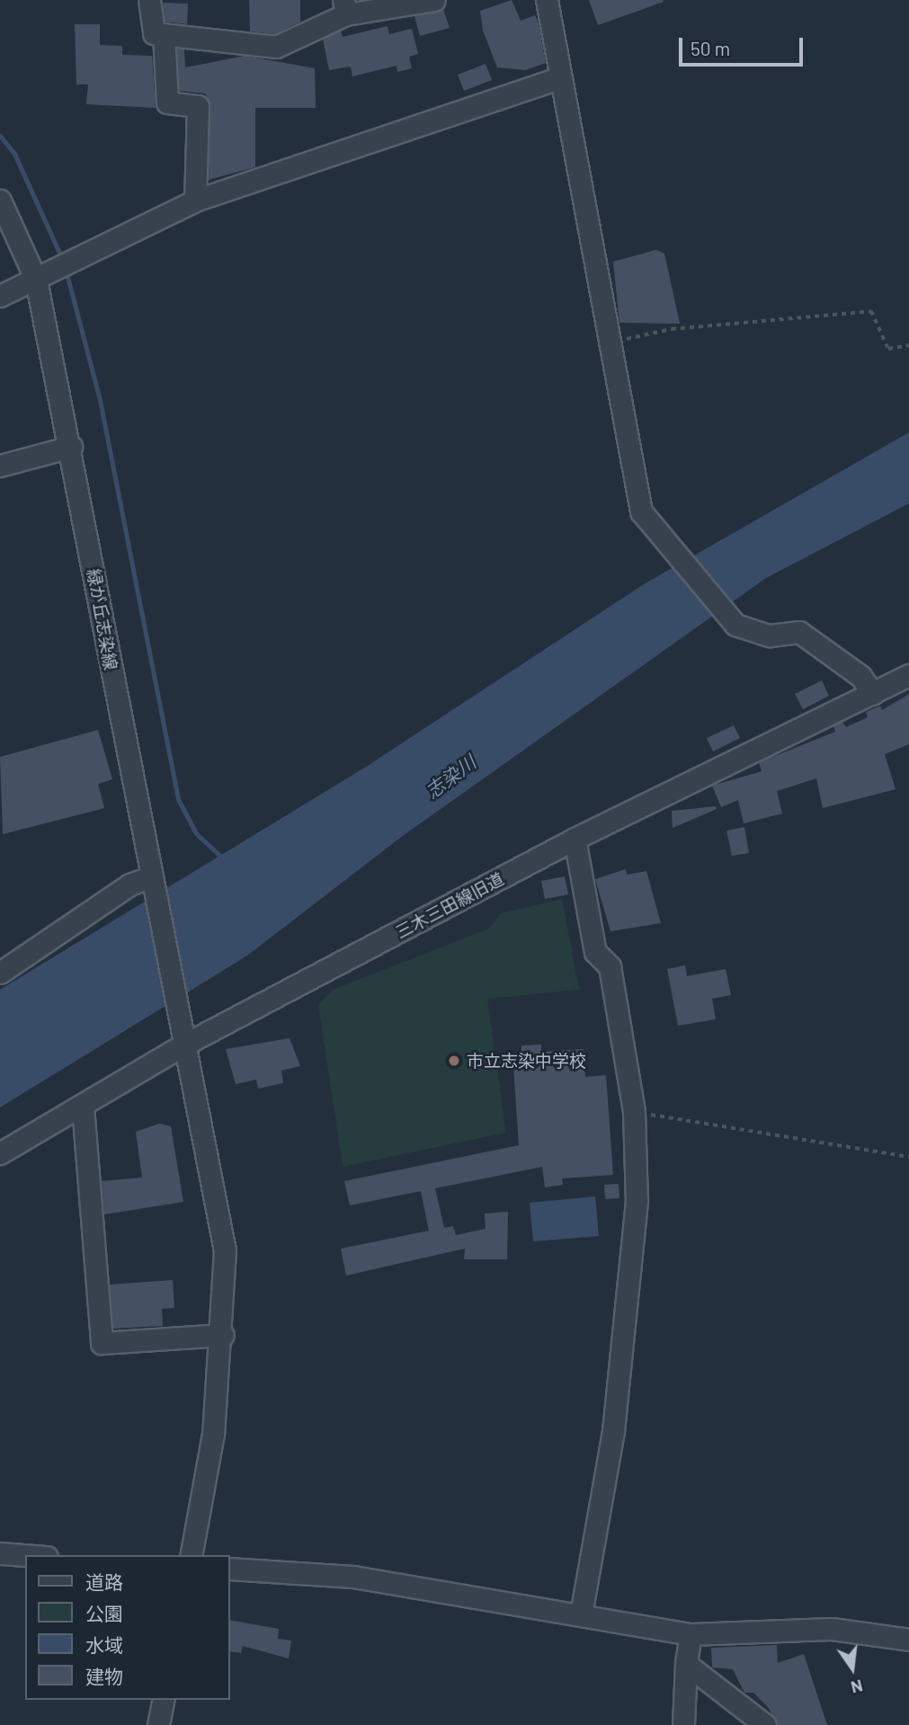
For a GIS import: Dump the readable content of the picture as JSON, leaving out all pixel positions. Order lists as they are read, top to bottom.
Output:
{
  "streets": {
    "street": ["緑が丘志染線", "三木三田線旧道"]
  },
  "crossings": [
    ["緑が丘志染線", "三木三田線旧道"]
  ],
  "water": ["志染川"],
  "places": ["市立志染中学校"],
  "legend": [
    "道路",
    "公園",
    "水域",
    "建物"
  ],
  "scale_bar": "50 m",
  "north": "bottom"
}
